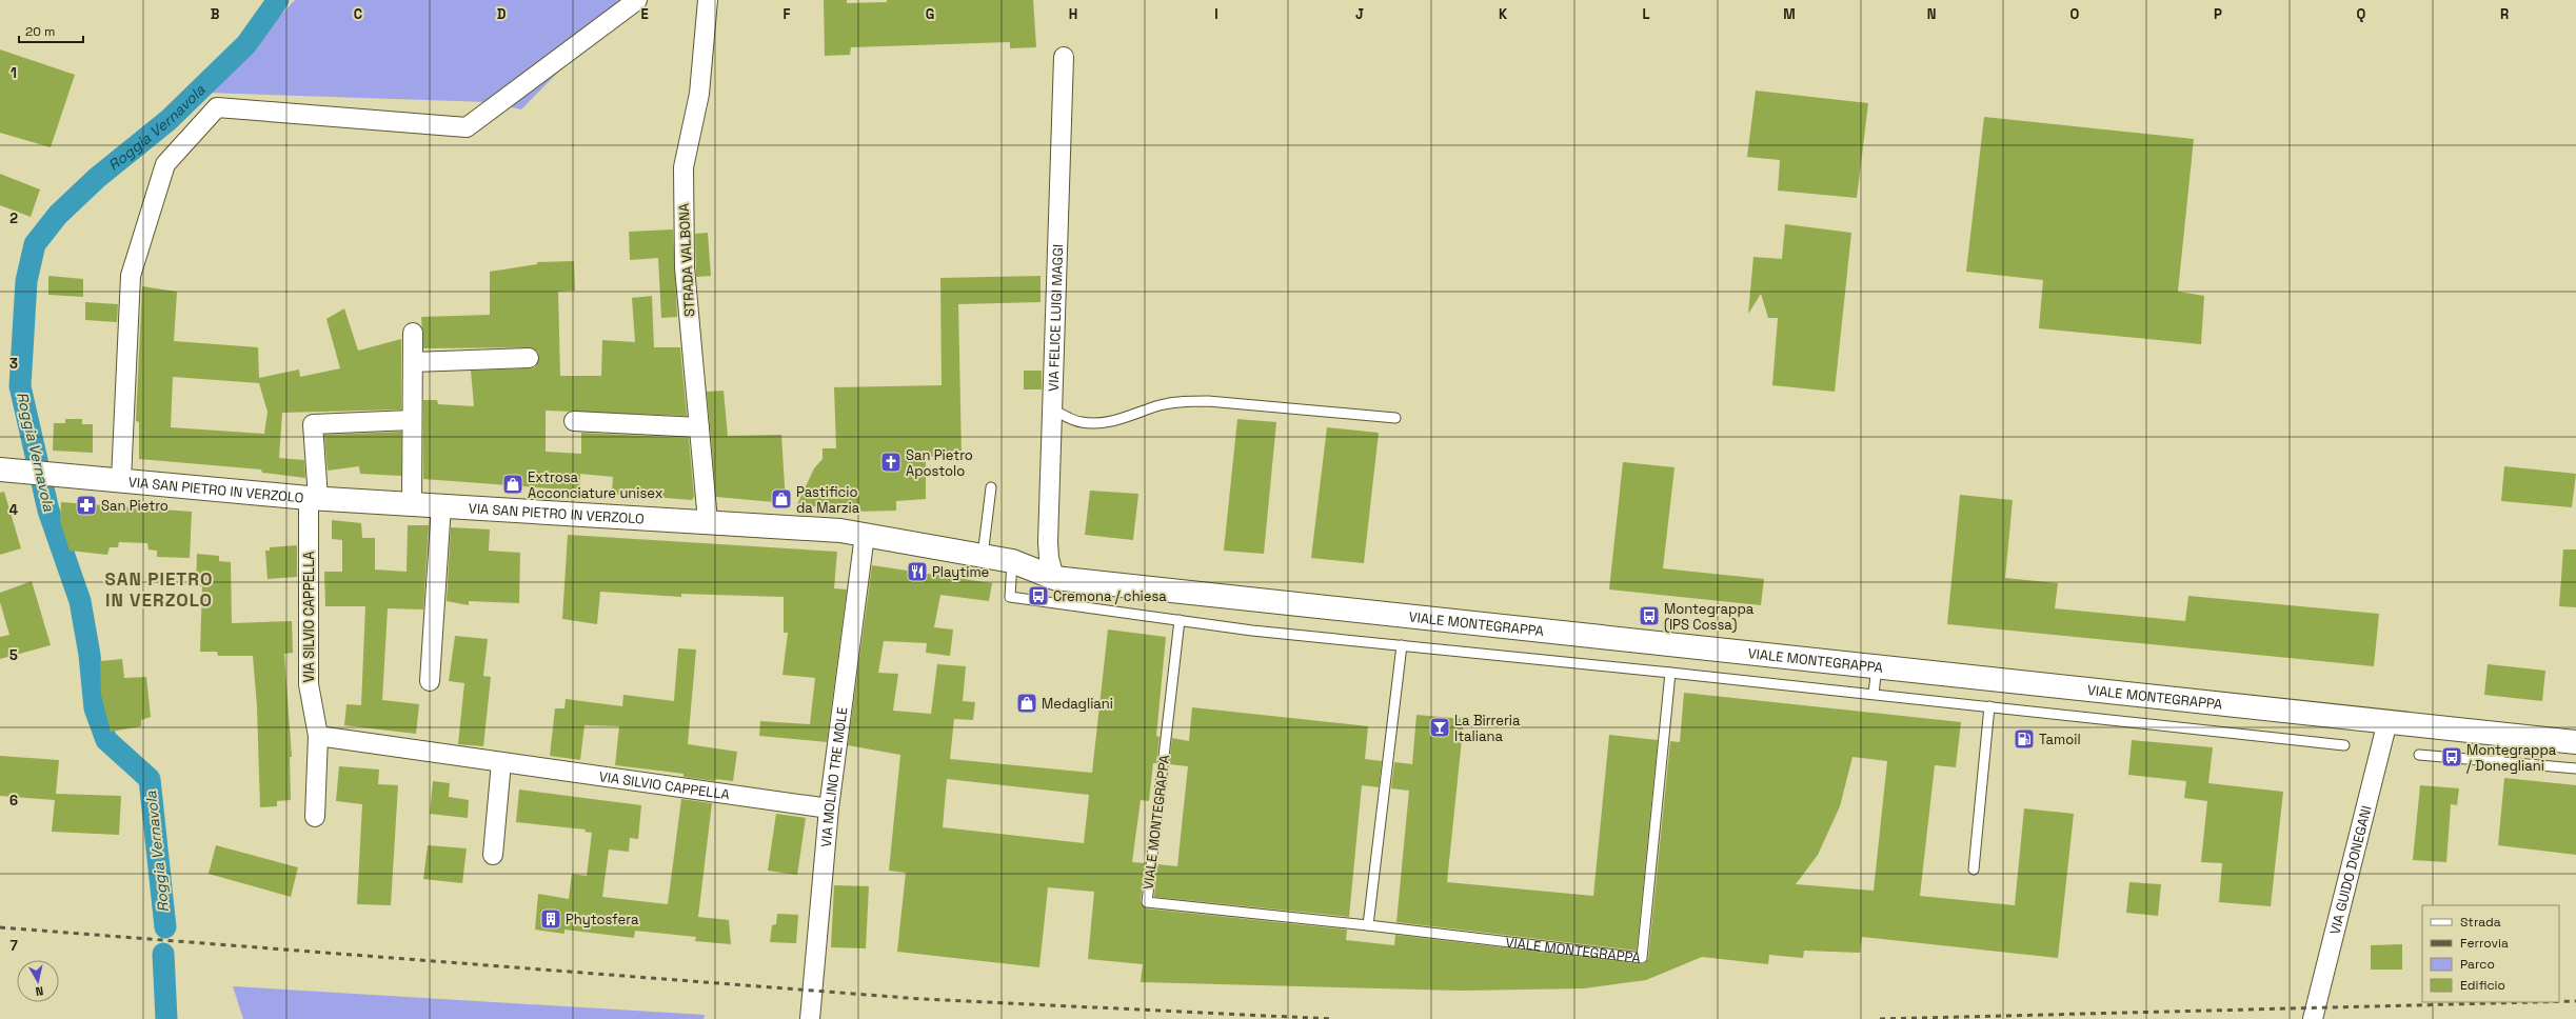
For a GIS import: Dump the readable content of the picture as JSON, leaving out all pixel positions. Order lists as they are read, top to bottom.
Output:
{
  "streets": {
    "main road": ["VIA SAN PIETRO IN VERZOLO", "VIALE MONTEGRAPPA"],
    "street": [
      "STRADA VALBONA",
      "VIA FELICE LUIGI MAGGI",
      "VIA SILVIO CAPPELLA",
      "VIA MOLINO TRE MOLE",
      "VIA GUIDO DONEGANI"
    ]
  },
  "crossings": [
    ["STRADA VALBONA", "VIA SAN PIETRO IN VERZOLO"],
    ["VIA FELICE LUIGI MAGGI", "VIA SAN PIETRO IN VERZOLO"],
    ["VIA FELICE LUIGI MAGGI", "VIALE MONTEGRAPPA"],
    ["VIA SAN PIETRO IN VERZOLO", "VIA SILVIO CAPPELLA"],
    ["VIA SAN PIETRO IN VERZOLO", "VIALE MONTEGRAPPA"],
    ["VIA SAN PIETRO IN VERZOLO", "VIA MOLINO TRE MOLE"],
    ["VIA SILVIO CAPPELLA", "VIA MOLINO TRE MOLE"],
    ["VIALE MONTEGRAPPA", "VIA GUIDO DONEGANI"]
  ],
  "districts": ["SAN PIETRO IN VERZOLO"],
  "water": ["Roggia Vernavola"],
  "places": {
    "church": ["San Pietro Apostolo"],
    "shop": ["Extrosa Acconciature unisex", "Pastificio da Marzia", "Medagliani"],
    "pharmacy": ["San Pietro"],
    "restaurant": ["Playtime"],
    "bus stop": ["Cremona / chiesa", "Montegrappa (IPS Cossa)", "Montegrappa / Donegliani"],
    "bar": ["La Birreria Italiana"],
    "fuel station": ["Tamoil"],
    "building": ["Phytosfera"]
  },
  "legend": [
    "Strada",
    "Ferrovia",
    "Parco",
    "Edificio"
  ],
  "scale_bar": "20 m",
  "north": "bottom",
  "grid": {
    "columns": [
      "B",
      "C",
      "D",
      "E",
      "F",
      "G",
      "H",
      "I",
      "J",
      "K",
      "L",
      "M",
      "N",
      "O",
      "P",
      "Q",
      "R"
    ],
    "rows": [
      "1",
      "2",
      "3",
      "4",
      "5",
      "6",
      "7"
    ]
  }
}
